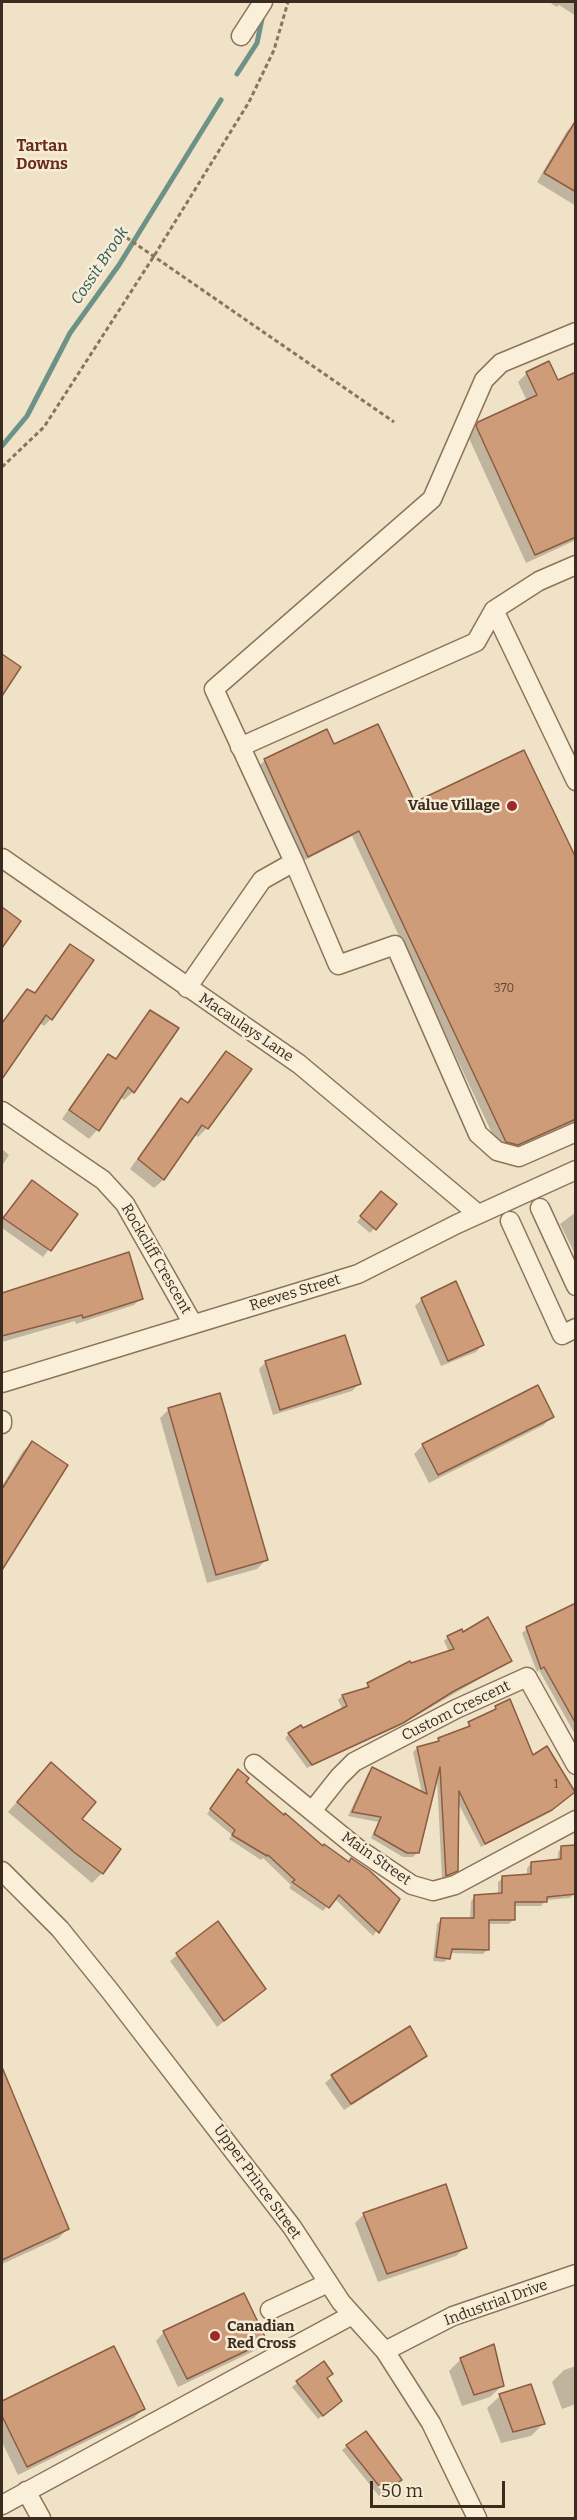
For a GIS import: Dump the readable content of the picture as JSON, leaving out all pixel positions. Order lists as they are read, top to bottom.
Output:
{
  "streets": {
    "street": [
      "Macaulays Lane",
      "Rockcliff Crescent",
      "Reeves Street",
      "Custom Crescent",
      "Main Street",
      "Upper Prince Street",
      "Industrial Drive"
    ]
  },
  "crossings": [
    ["Macaulays Lane", "Reeves Street"],
    ["Rockcliff Crescent", "Reeves Street"],
    ["Custom Crescent", "Main Street"],
    ["Upper Prince Street", "Industrial Drive"]
  ],
  "districts": ["Tartan Downs"],
  "water": ["Cossit Brook"],
  "places": ["Value Village", "Canadian Red Cross"],
  "house_numbers": ["370", "1"],
  "scale_bar": "50 m"
}
